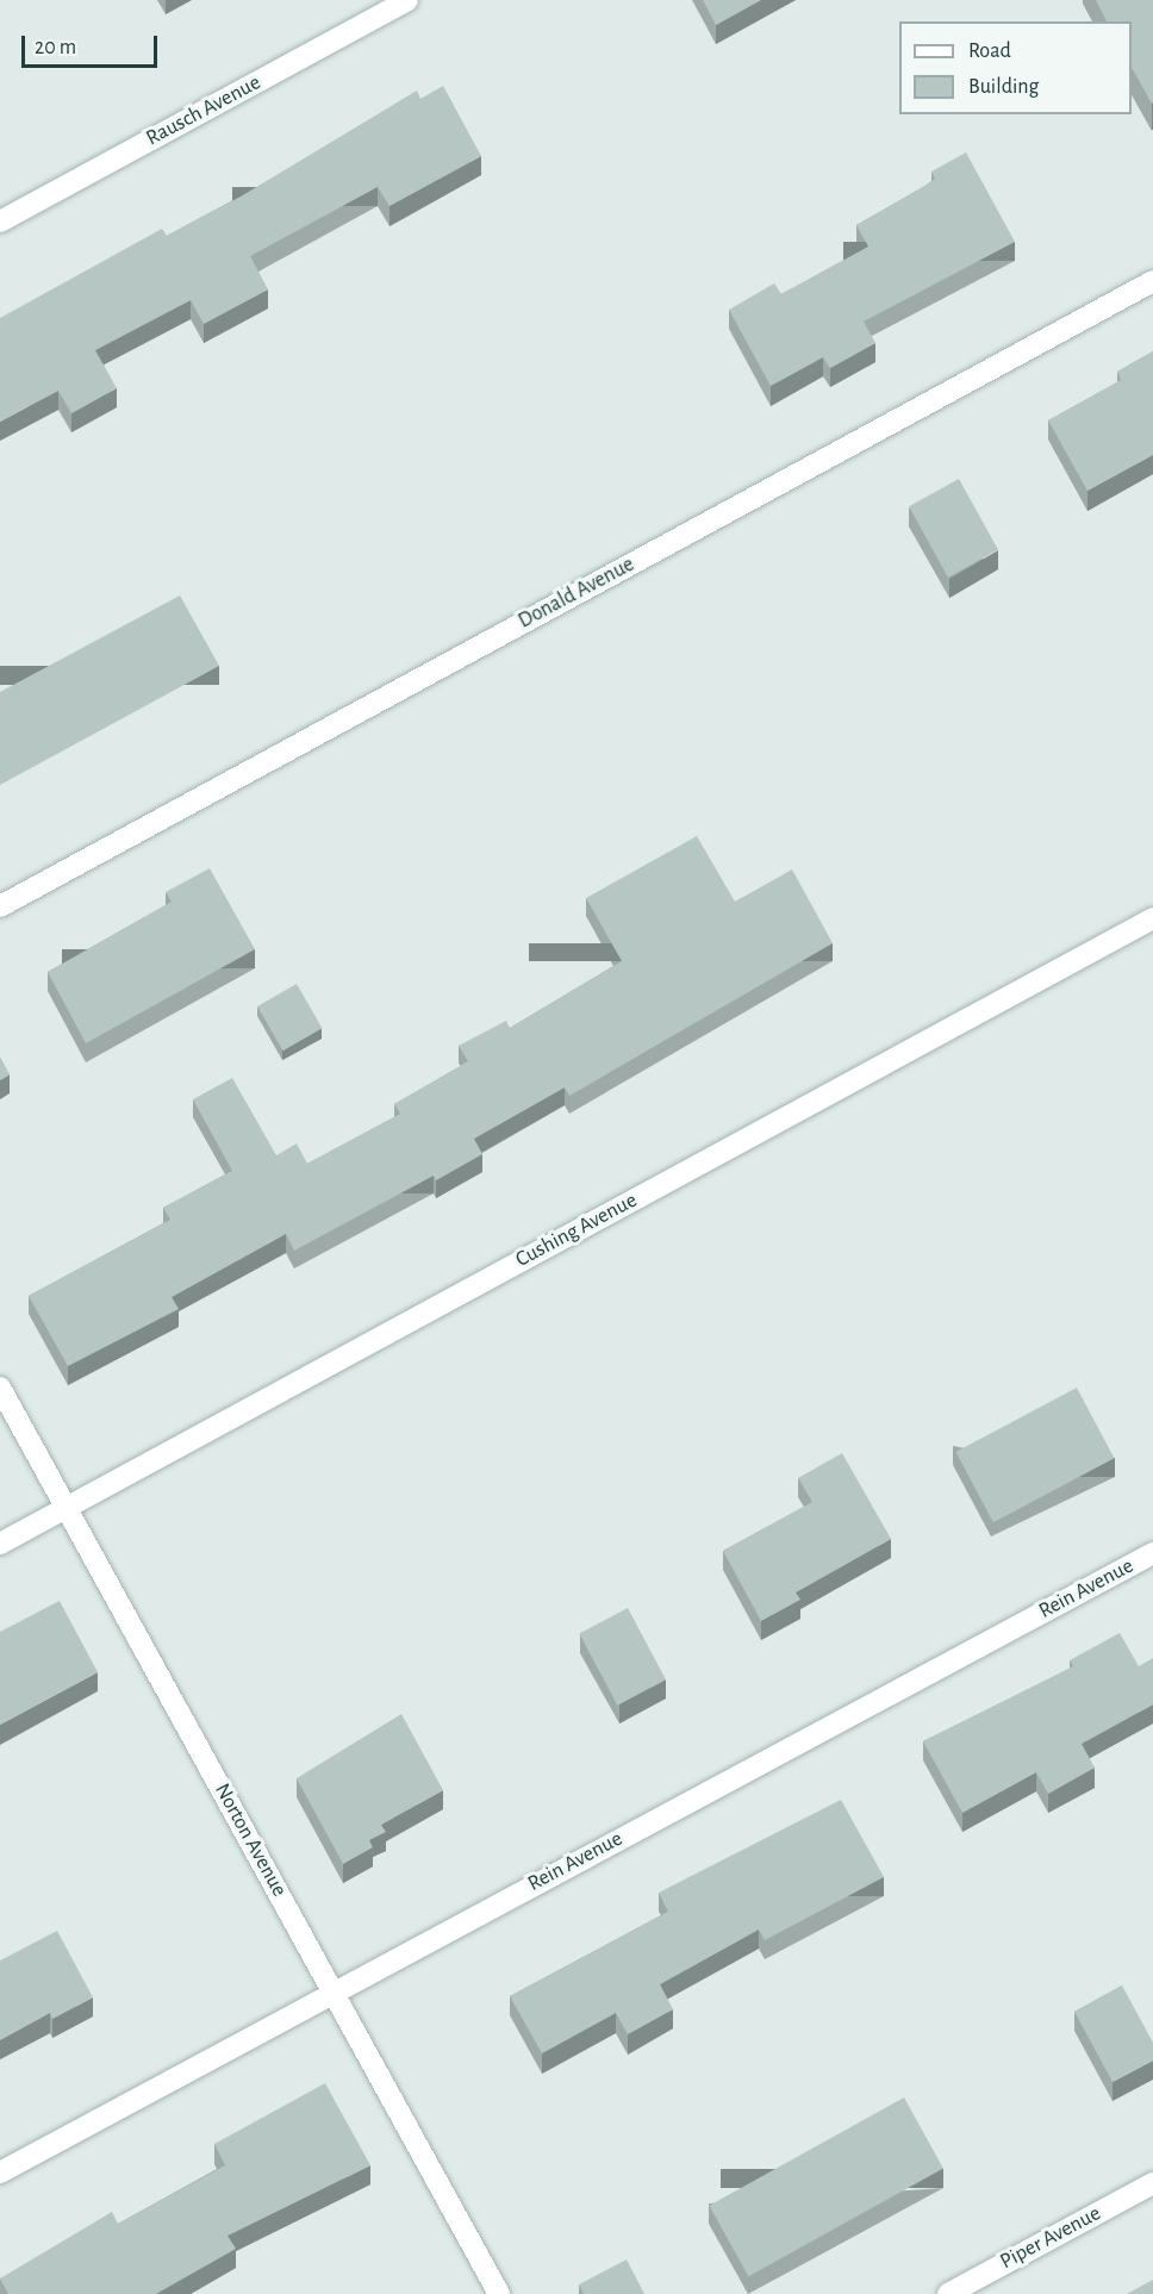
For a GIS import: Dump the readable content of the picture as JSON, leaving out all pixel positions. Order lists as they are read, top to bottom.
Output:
{
  "streets": {
    "street": [
      "Rausch Avenue",
      "Donald Avenue",
      "Cushing Avenue",
      "Rein Avenue",
      "Norton Avenue",
      "Piper Avenue"
    ]
  },
  "crossings": [
    ["Cushing Avenue", "Norton Avenue"],
    ["Rein Avenue", "Norton Avenue"]
  ],
  "legend": ["Road", "Building"],
  "scale_bar": "20 m"
}
